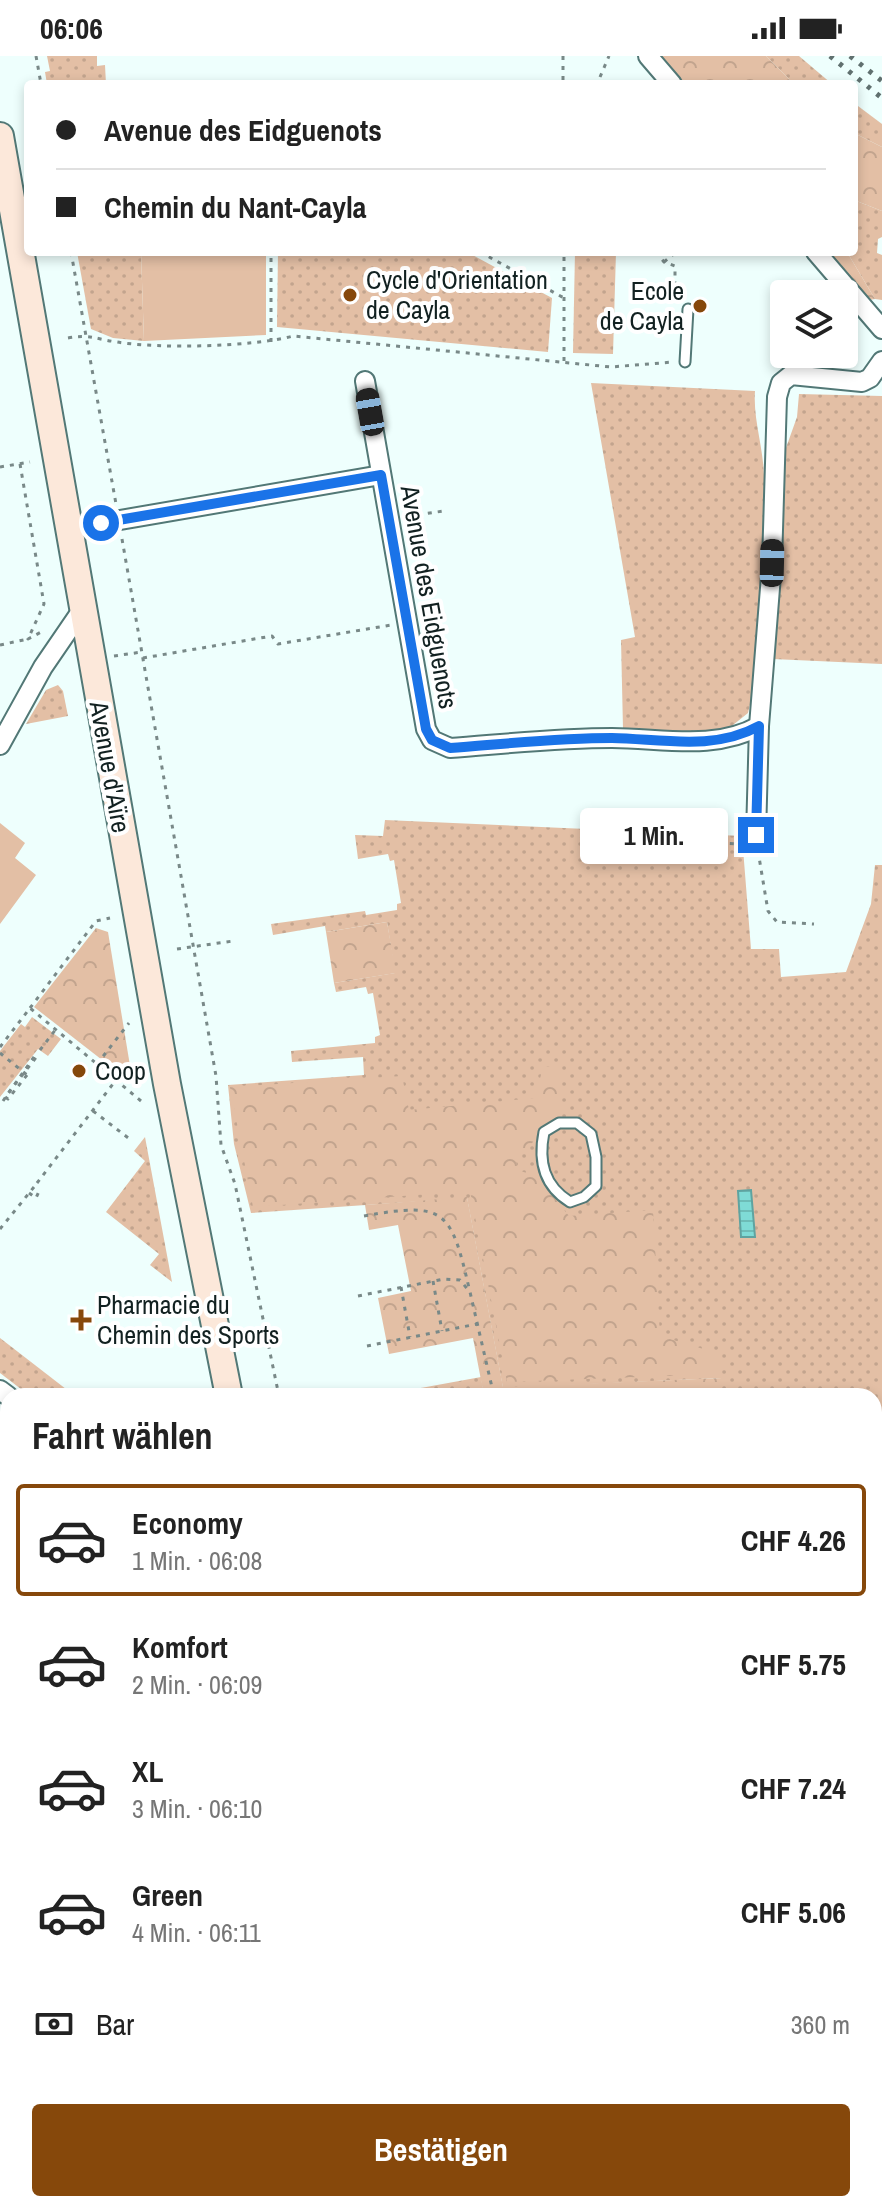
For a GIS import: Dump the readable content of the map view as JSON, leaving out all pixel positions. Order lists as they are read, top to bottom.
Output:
{
  "streets": {
    "main road": ["Avenue d'Aïre"],
    "street": ["Avenue des Eidguenots"]
  },
  "crossings": [
    ["Avenue des Eidguenots", "Avenue d'Aïre"]
  ],
  "places": {
    "other": ["Cycle d'Orientation de Cayla", "Ecole de Cayla", "Coop"],
    "health": ["Pharmacie du Chemin des Sports"]
  },
  "page": {
    "status": "06:06",
    "banner": ["Avenue des Eidguenots", "Chemin du Nant-Cayla"],
    "bubble": "1 Min.",
    "heading": "Fahrt wählen",
    "list": [
      {
        "name": "Economy",
        "note": "1 Min. · 06:08",
        "value": "CHF 4.26"
      },
      {
        "name": "Komfort",
        "note": "2 Min. · 06:09",
        "value": "CHF 5.75"
      },
      {
        "name": "XL",
        "note": "3 Min. · 06:10",
        "value": "CHF 7.24"
      },
      {
        "name": "Green",
        "note": "4 Min. · 06:11",
        "value": "CHF 5.06"
      }
    ],
    "pay": ["Bar", "360 m"],
    "buttons": "Bestätigen"
  }
}
